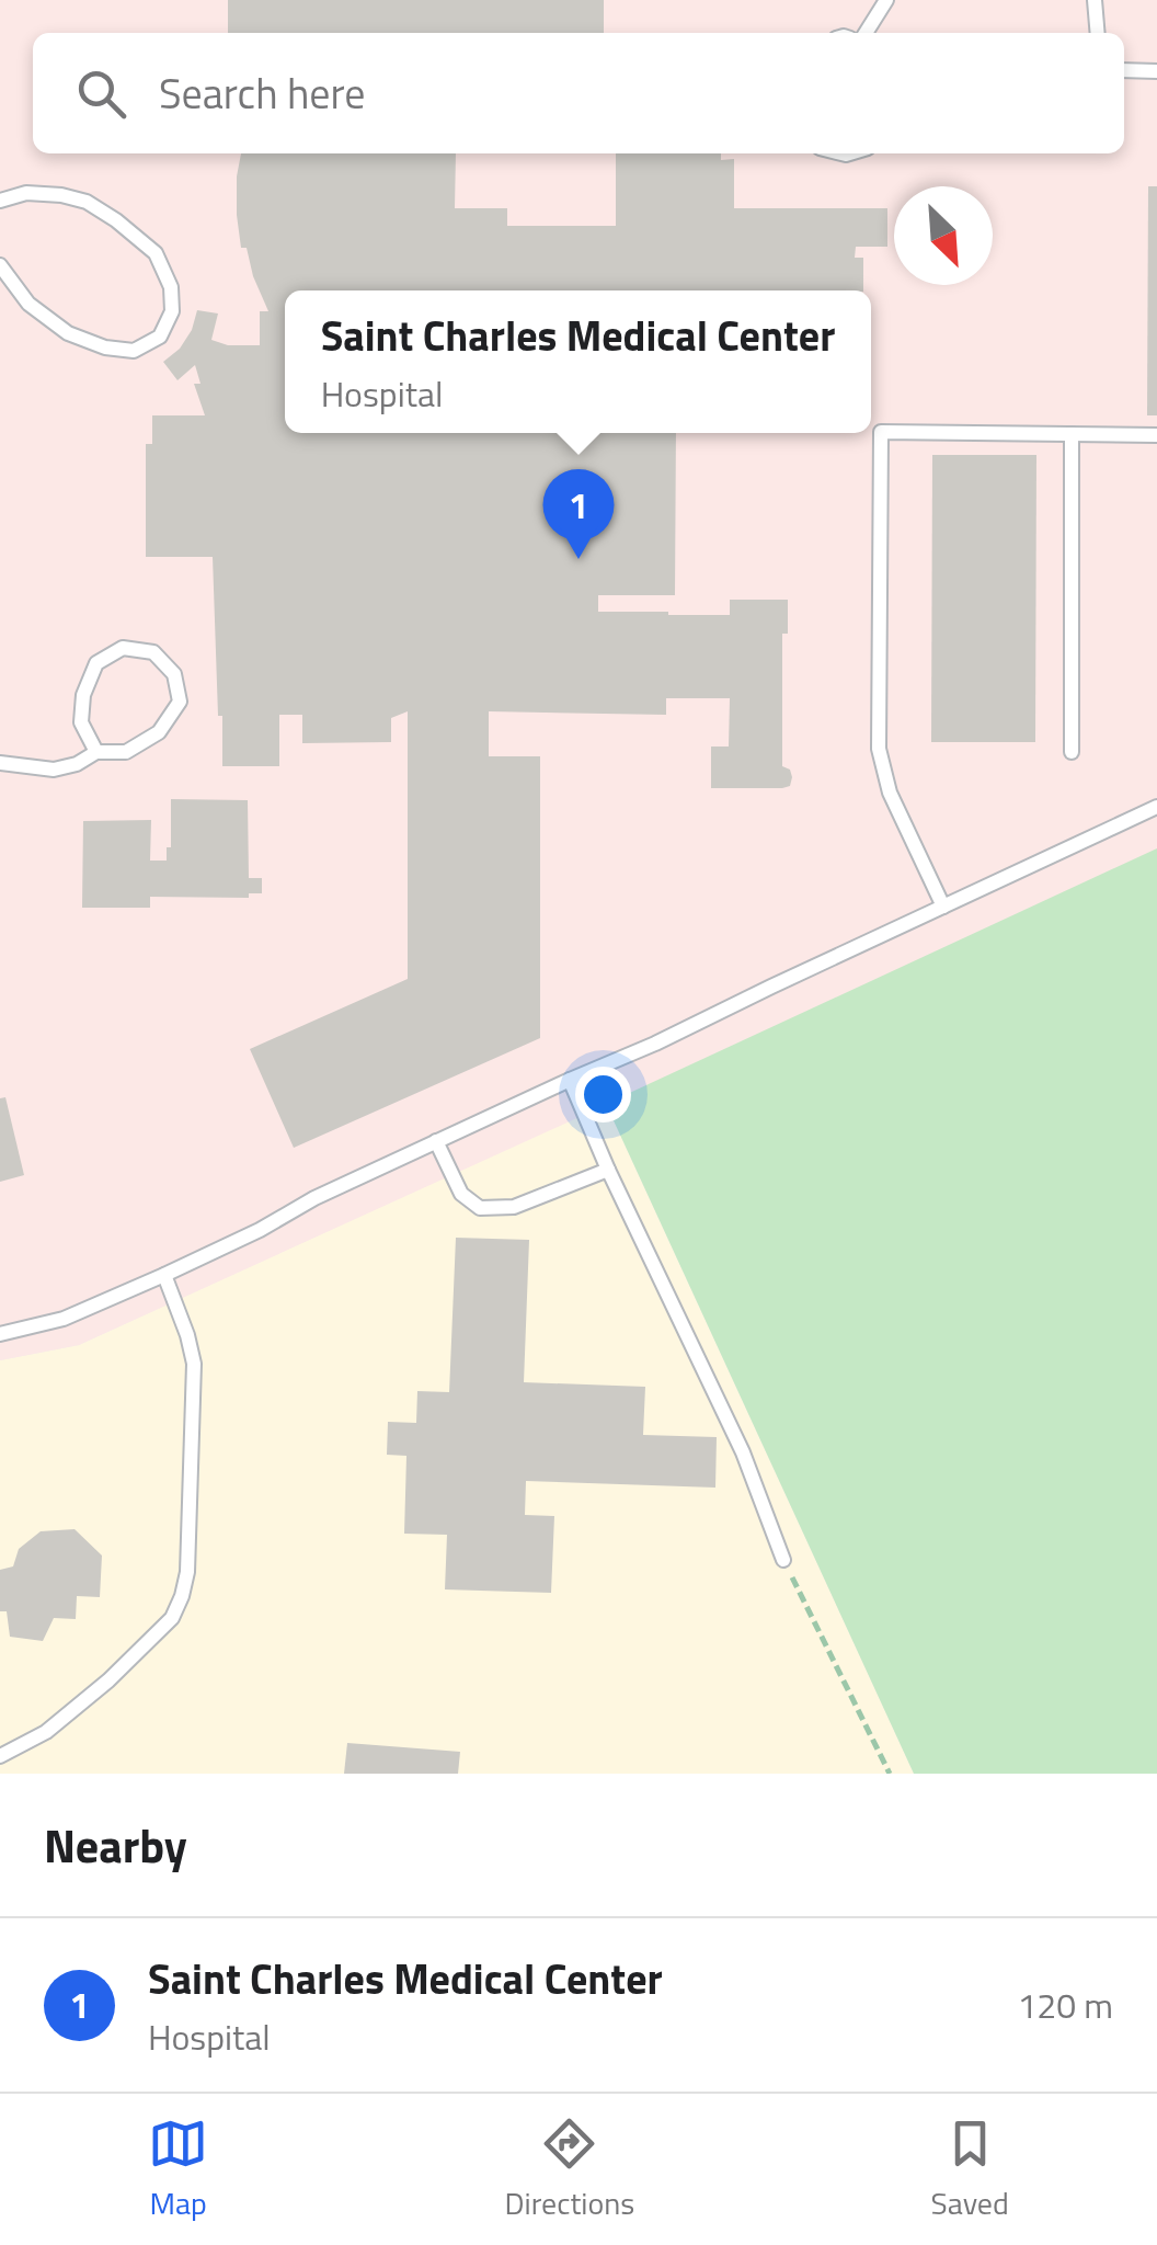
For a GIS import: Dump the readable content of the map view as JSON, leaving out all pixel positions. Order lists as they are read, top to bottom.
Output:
{
  "north": "bottom right",
  "page": {
    "search": "Search here",
    "popup": ["Saint Charles Medical Center", "Hospital"],
    "pins": "1",
    "heading": "Nearby",
    "list": [
      {
        "mark": "1",
        "name": "Saint Charles Medical Center",
        "note": "Hospital",
        "value": "120 m"
      }
    ],
    "nav": ["Map", "Directions", "Saved"]
  }
}
